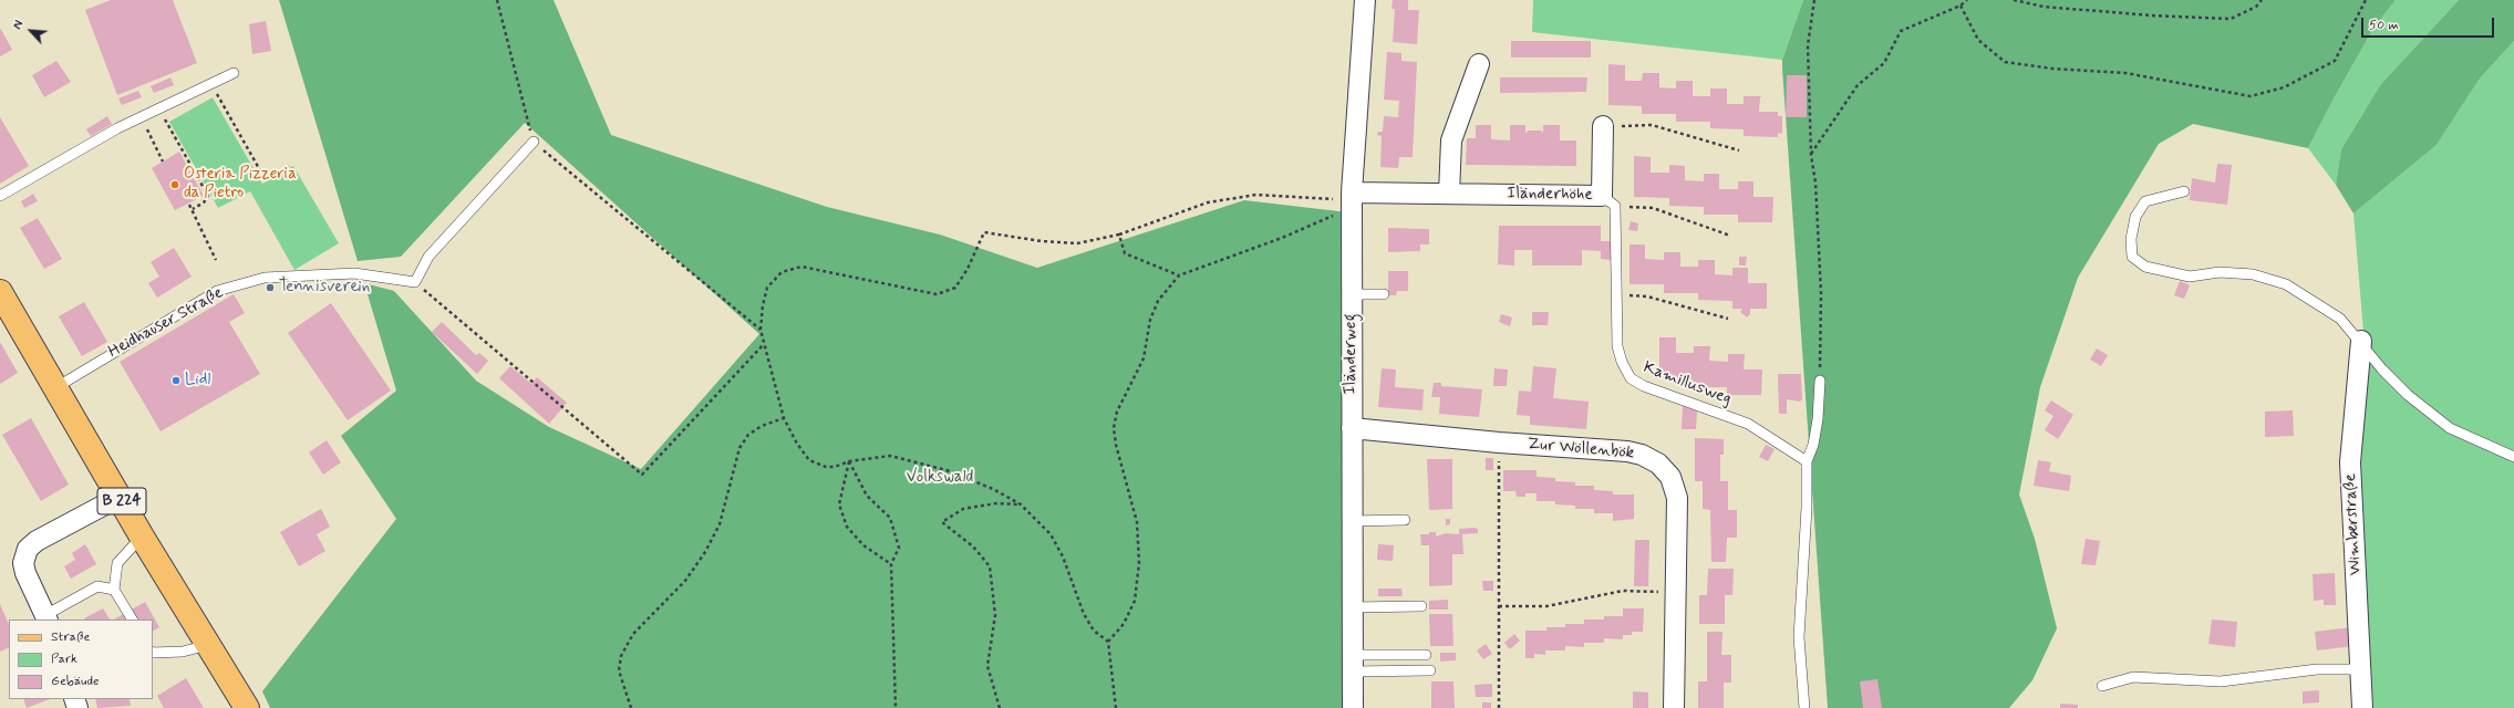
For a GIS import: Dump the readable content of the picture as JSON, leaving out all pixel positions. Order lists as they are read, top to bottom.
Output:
{
  "streets": {
    "main road": ["B 224"],
    "street": [
      "Iländerhöhe",
      "Iländerweg",
      "Zur Wöllenbök",
      "Wimberstraße"
    ],
    "lane": ["Heidhauser Straße", "Kamillusweg"]
  },
  "crossings": [
    ["Iländerhöhe", "Iländerweg"],
    ["Iländerhöhe", "Kamillusweg"],
    ["Heidhauser Straße", "B 224"],
    ["Iländerweg", "Zur Wöllenbök"]
  ],
  "parks": ["Volkswald"],
  "places": ["Osteria Pizzeria da Pietro", "Tennisverein", "Lidl"],
  "legend": ["Straße", "Park", "Gebäude"],
  "scale_bar": "50 m",
  "north": "top left"
}
